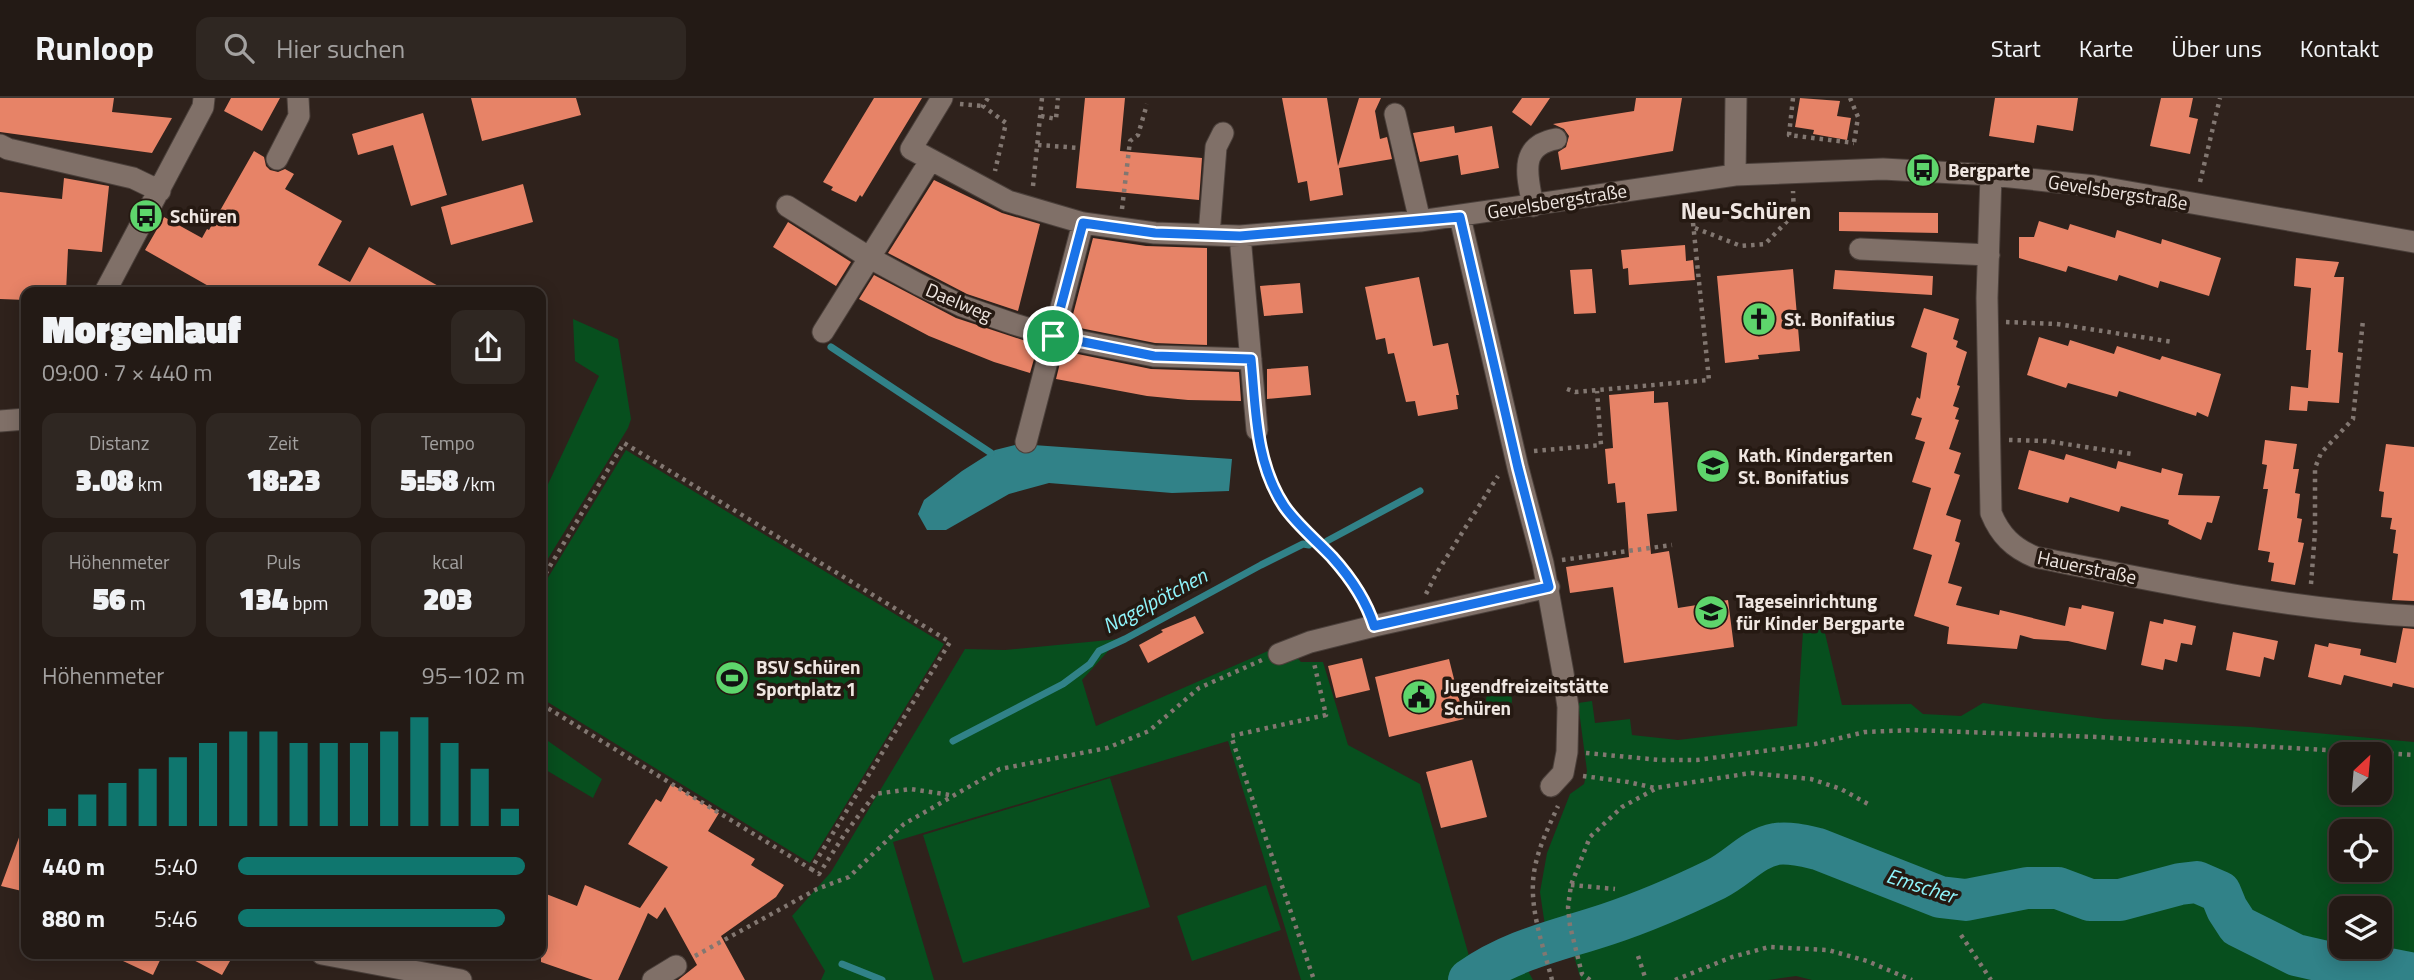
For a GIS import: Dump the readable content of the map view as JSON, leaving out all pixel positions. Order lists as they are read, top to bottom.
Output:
{
  "streets": {
    "street": ["Gevelsbergstraße", "Daelweg", "Hauerstraße"]
  },
  "crossings": [
    ["Gevelsbergstraße", "Hauerstraße"]
  ],
  "districts": ["Neu-Schüren"],
  "water": ["Nagelpötchen", "Emscher"],
  "places": {
    "bus stop": ["Bergparte", "Schüren"],
    "church": ["St. Bonifatius"],
    "school or university": ["Kath. Kindergarten St. Bonifatius", "Tageseinrichtung für Kinder Bergparte"],
    "sports": ["BSV Schüren Sportplatz 1"],
    "public building": ["Jugendfreizeitstätte Schüren"]
  },
  "north": "top right",
  "page": {
    "header": "Runloop",
    "search": "Hier suchen",
    "nav": [
      "Start",
      "Karte",
      "Über uns",
      "Kontakt"
    ],
    "heading": ["Morgenlauf", "09:00 · 7 × 440 m"],
    "stats": [
      ["Distanz", "3.08 km"],
      ["Zeit", "18:23"],
      ["Tempo", "5:58 /km"],
      ["Höhenmeter", "56 m"],
      ["Puls", "134 bpm"],
      ["kcal", "203"]
    ],
    "chart": ["Höhenmeter", "95–102 m"],
    "list": [
      {
        "name": "440 m",
        "note": "5:40"
      },
      {
        "name": "880 m",
        "note": "5:46"
      }
    ]
  }
}
